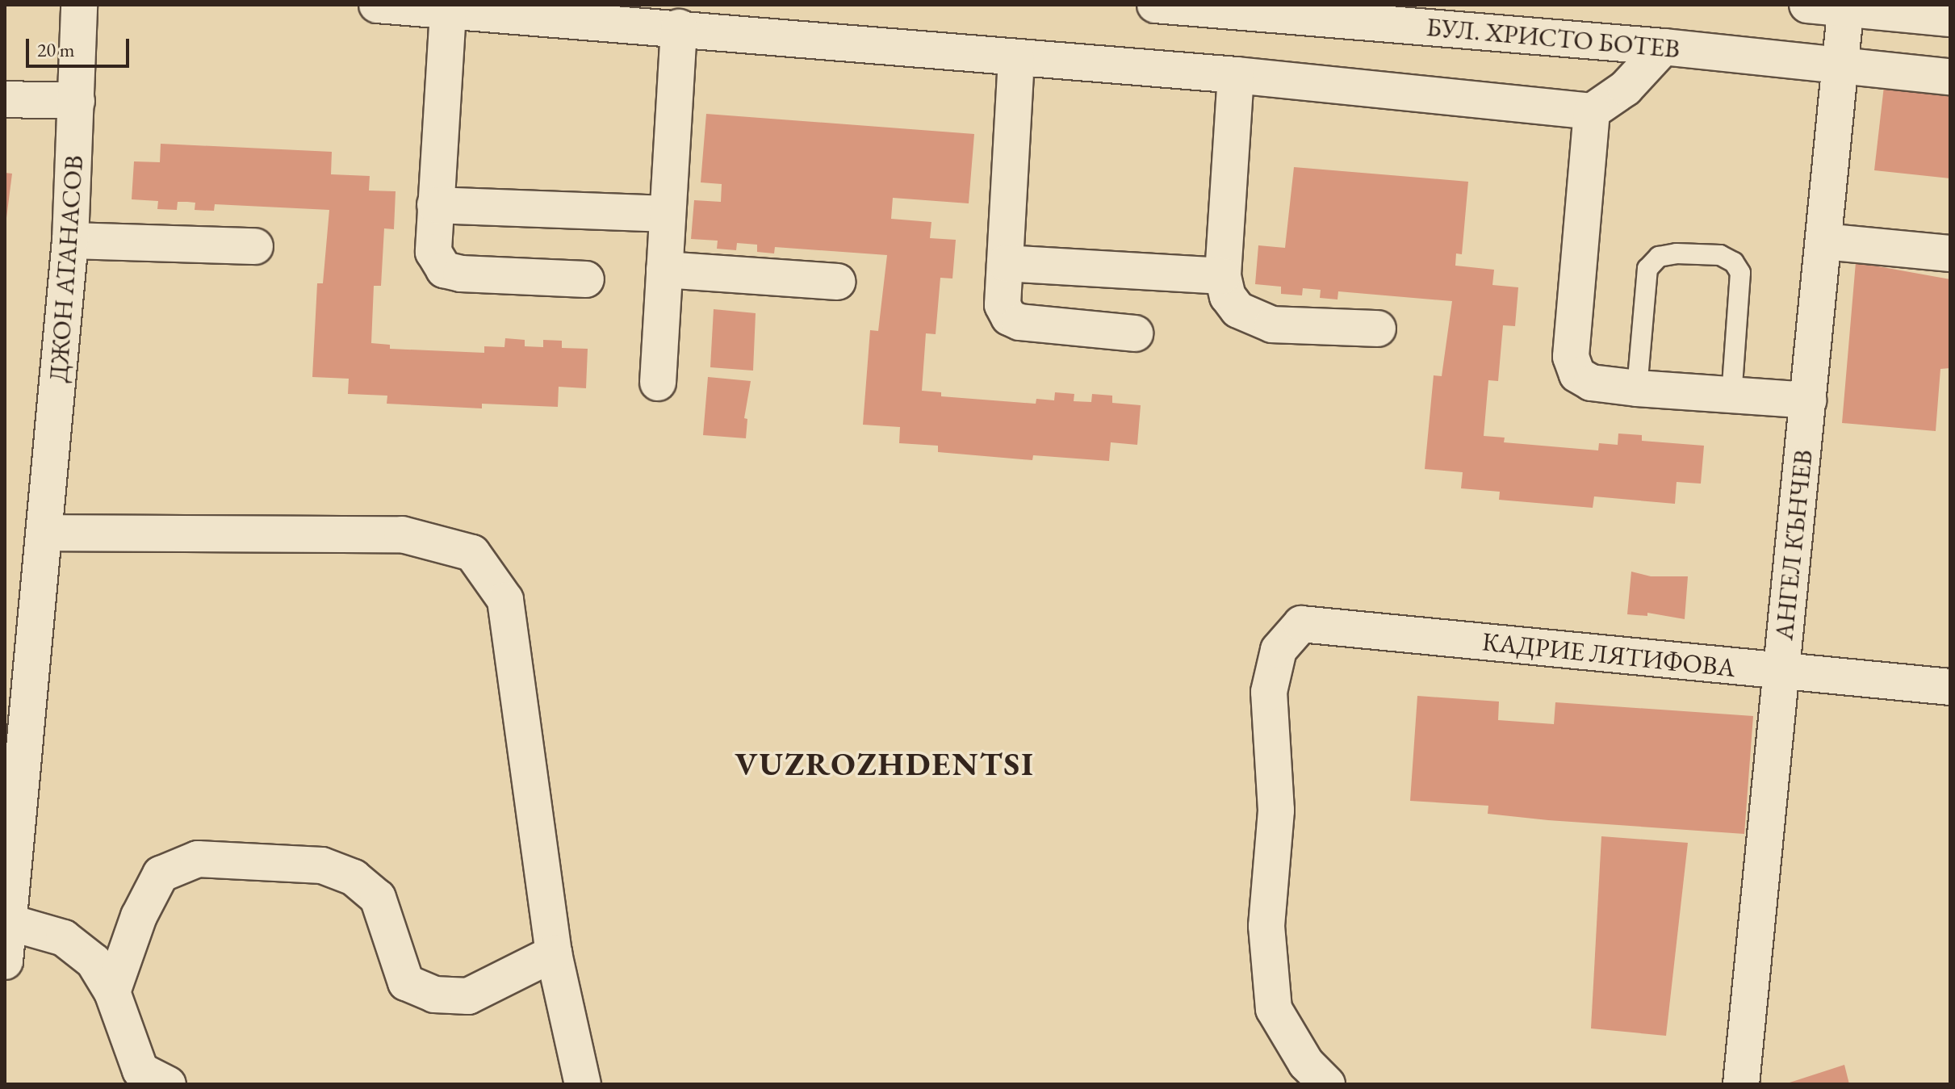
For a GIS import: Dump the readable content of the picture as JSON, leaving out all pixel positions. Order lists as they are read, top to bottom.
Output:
{
  "streets": {
    "street": [
      "БУЛ. ХРИСТО БОТЕВ",
      "ДЖОН АТАНАСОВ",
      "АНГЕЛ КЪНЧЕВ",
      "КАДРИЕ ЛЯТИФОВА"
    ]
  },
  "crossings": [
    ["БУЛ. ХРИСТО БОТЕВ", "АНГЕЛ КЪНЧЕВ"],
    ["АНГЕЛ КЪНЧЕВ", "КАДРИЕ ЛЯТИФОВА"]
  ],
  "districts": ["VUZROZHDENTSI"],
  "scale_bar": "20 m"
}
